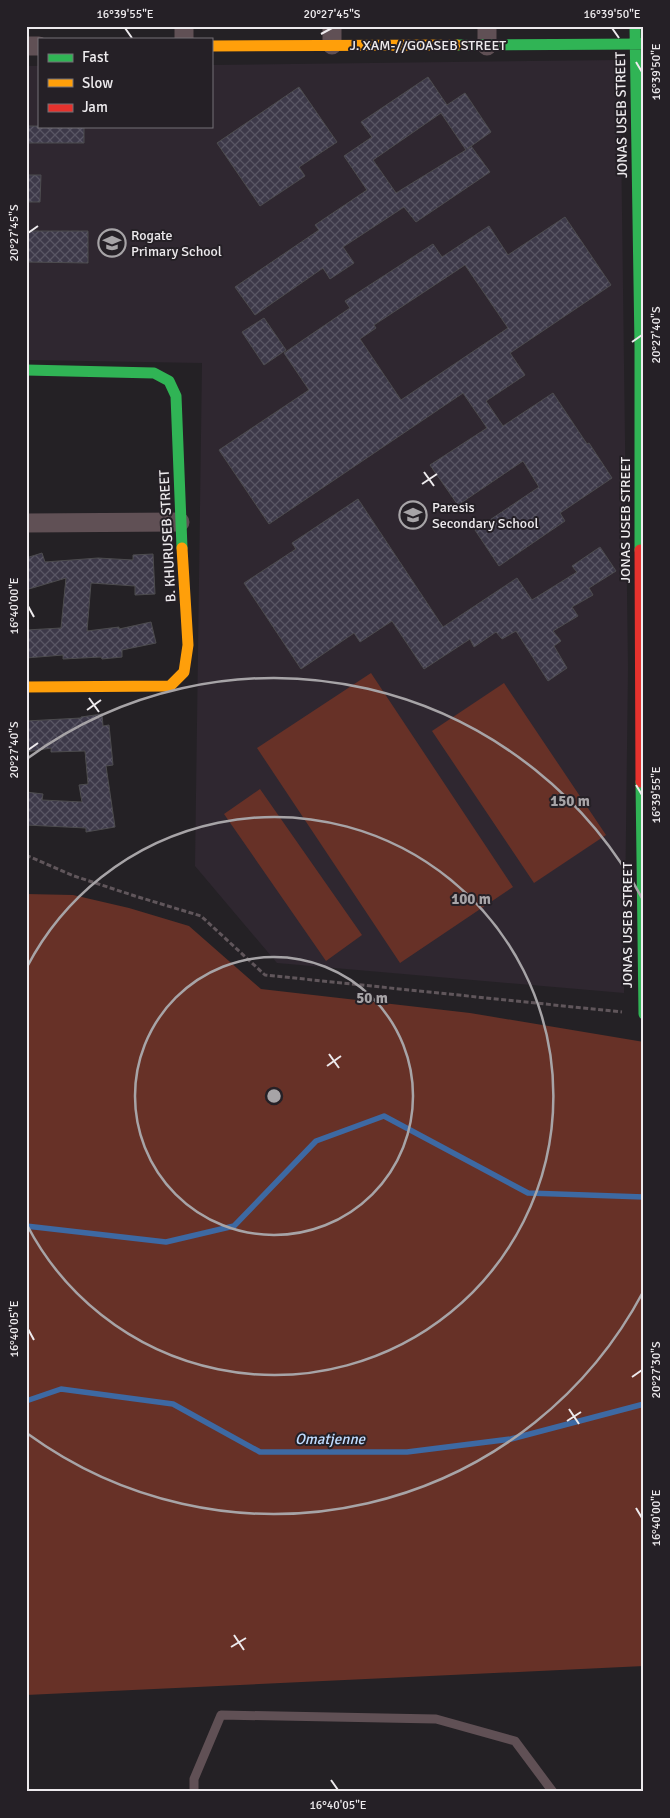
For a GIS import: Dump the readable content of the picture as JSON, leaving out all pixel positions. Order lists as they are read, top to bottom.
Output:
{
  "streets": {
    "street": ["J. XAM-//GOASEB STREET", "JONAS USEB STREET", "B. KHURUSEB STREET"]
  },
  "crossings": [
    ["J. XAM-//GOASEB STREET", "JONAS USEB STREET"]
  ],
  "water": ["Omatjenne"],
  "places": {
    "school or university": ["Rogate Primary School", "Paresis Secondary School"]
  },
  "legend": ["Fast", "Slow", "Jam"],
  "coordinates": [
    "16°39'55\"E",
    "20°27'45\"S",
    "16°39'50\"E",
    "20°27'40\"S",
    "16°40'00\"E",
    "16°40'05\"E",
    "20°27'30\"S"
  ],
  "rings": ["150 m", "100 m", "50 m"]
}
